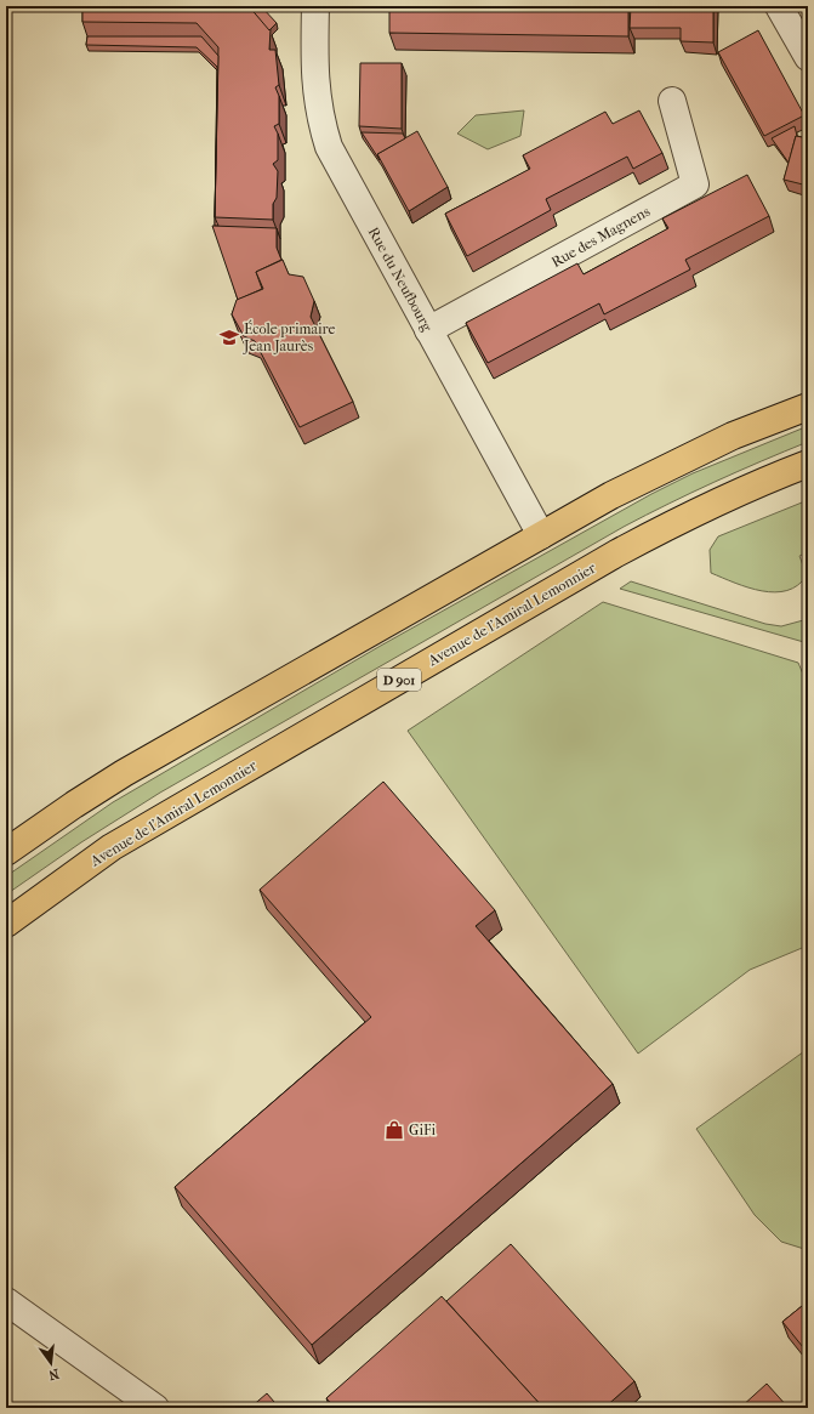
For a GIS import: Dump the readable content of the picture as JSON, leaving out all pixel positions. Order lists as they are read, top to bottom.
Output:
{
  "streets": {
    "main road": ["Avenue de l'Amiral Lemonnier", "D 901"],
    "street": ["Rue des Magnens", "Rue du Neufbourg"]
  },
  "crossings": [
    ["Rue des Magnens", "Rue du Neufbourg"]
  ],
  "places": {
    "school or university": ["École primaire Jean Jaurès"],
    "shop": ["GiFi"]
  },
  "north": "bottom"
}
